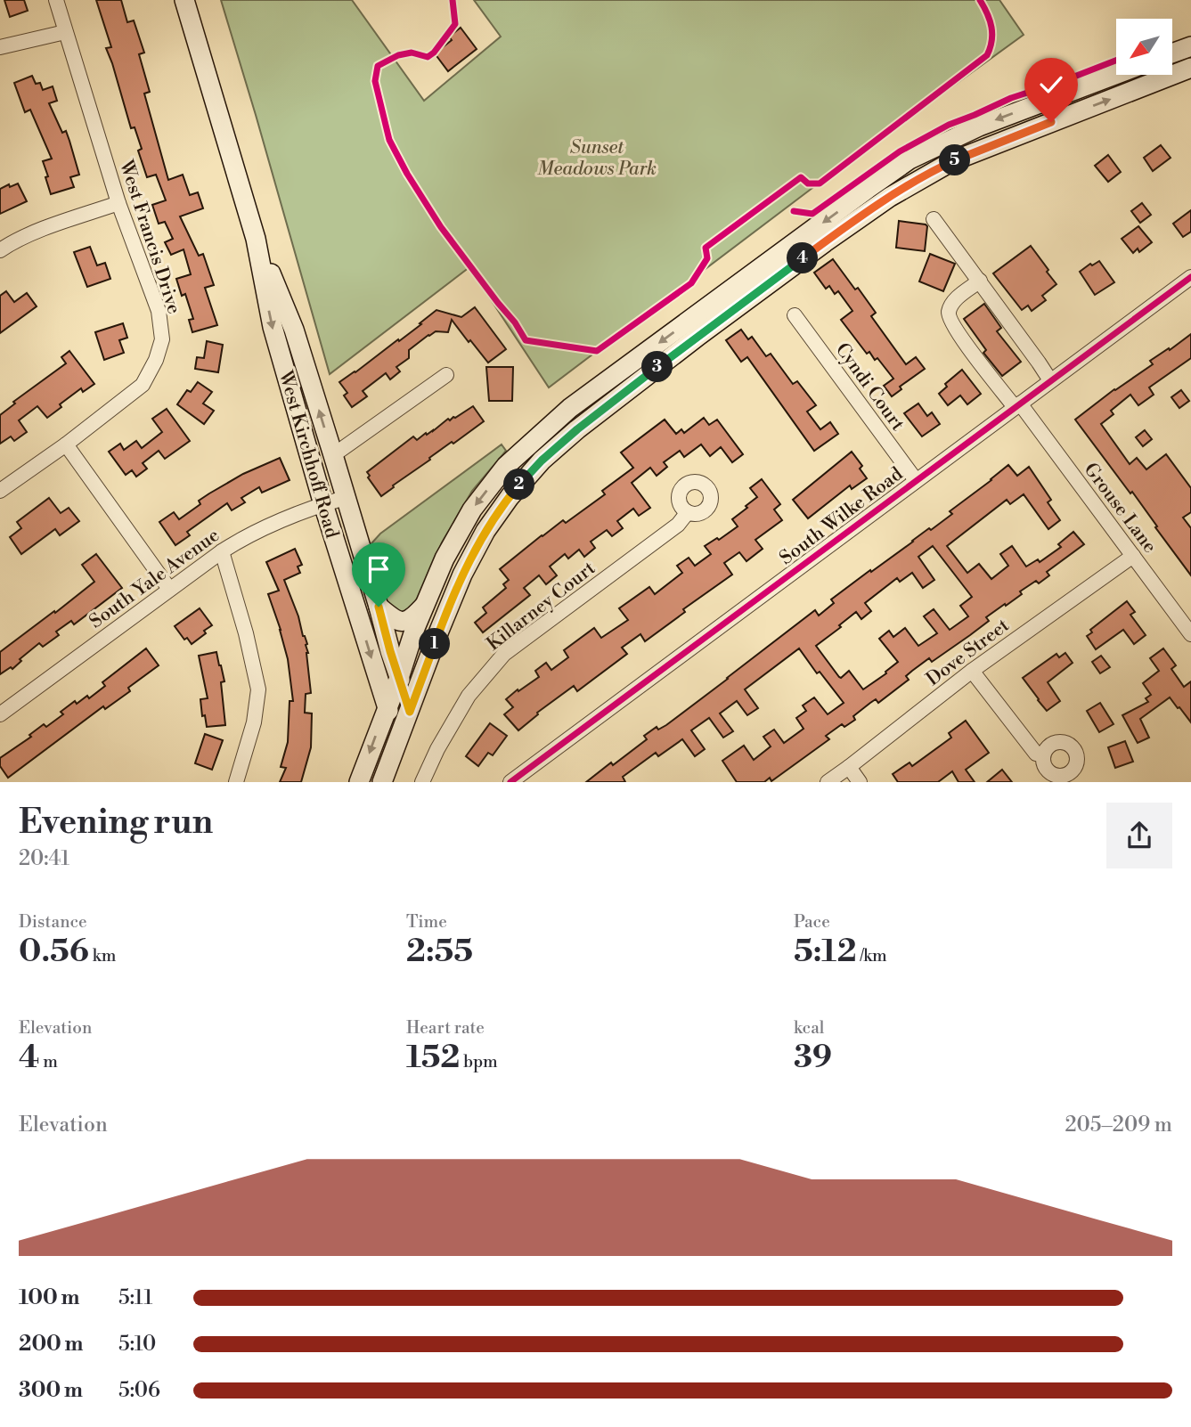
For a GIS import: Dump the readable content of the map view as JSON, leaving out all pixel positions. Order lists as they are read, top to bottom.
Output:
{
  "streets": {
    "main road": ["West Kirchhoff Road"],
    "street": [
      "West Francis Drive",
      "Cyndi Court",
      "Grouse Lane",
      "South Wilke Road",
      "South Yale Avenue",
      "Killarney Court",
      "Dove Street"
    ]
  },
  "crossings": [
    ["Cyndi Court", "South Wilke Road"],
    ["West Kirchhoff Road", "South Yale Avenue"],
    ["Grouse Lane", "South Wilke Road"],
    ["Grouse Lane", "Dove Street"]
  ],
  "parks": ["Sunset Meadows Park"],
  "north": "bottom left",
  "page": {
    "pins": [
      "5",
      "4",
      "3",
      "2",
      "1"
    ],
    "heading": ["Evening run", "20:41"],
    "stats": [
      ["Distance", "0.56 km"],
      ["Time", "2:55"],
      ["Pace", "5:12 /km"],
      ["Elevation", "4 m"],
      ["Heart rate", "152 bpm"],
      ["kcal", "39"]
    ],
    "chart": ["Elevation", "205–209 m"],
    "list": [
      {
        "name": "100 m",
        "note": "5:11"
      },
      {
        "name": "200 m",
        "note": "5:10"
      },
      {
        "name": "300 m",
        "note": "5:06"
      }
    ]
  }
}
